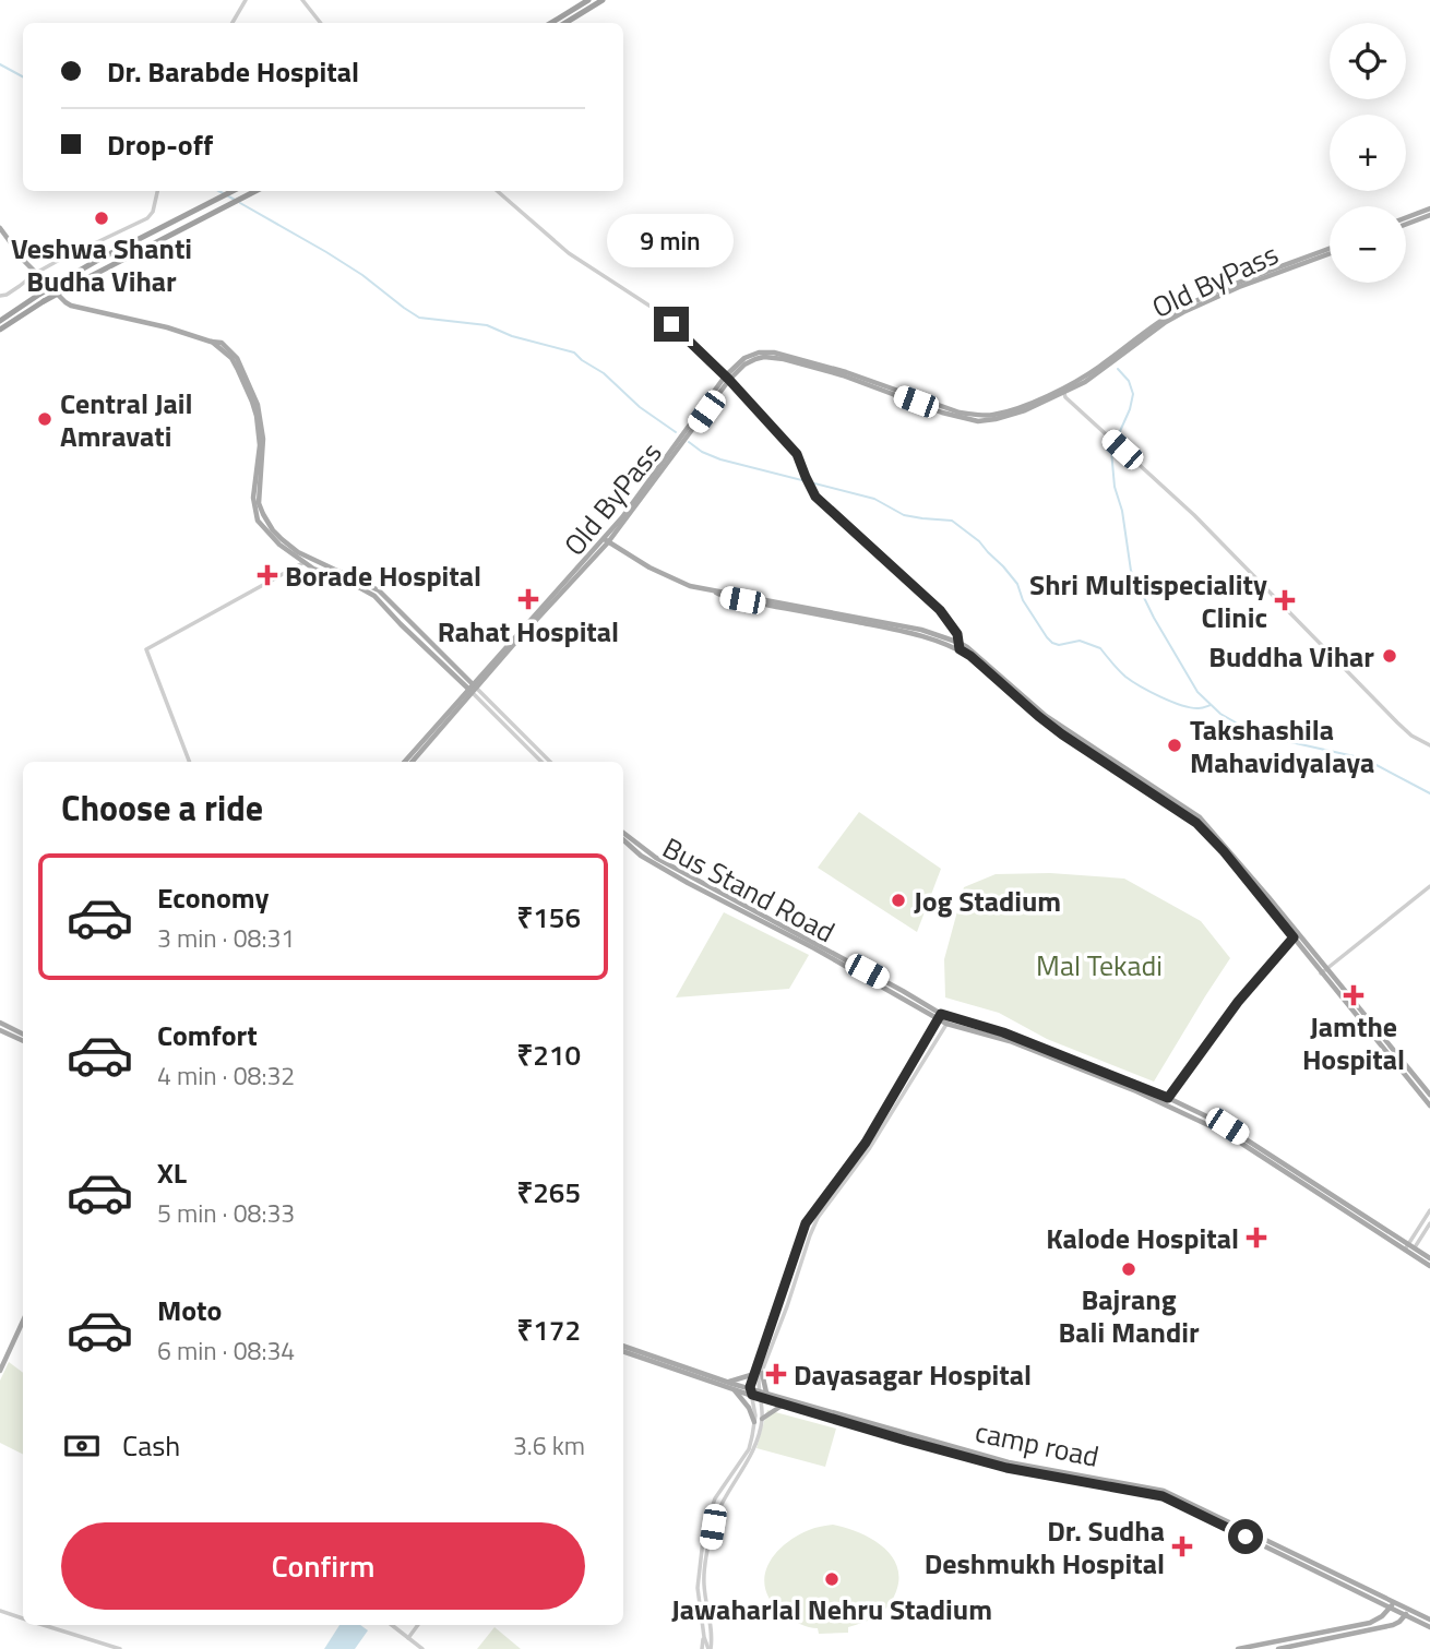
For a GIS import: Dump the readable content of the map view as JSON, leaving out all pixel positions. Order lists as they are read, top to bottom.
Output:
{
  "streets": {
    "main road": ["Old ByPass", "Bus Stand Road", "camp road"]
  },
  "parks": ["Mal Tekadi"],
  "places": {
    "other": [
      "Veshwa Shanti Budha Vihar",
      "Central Jail Amravati",
      "Buddha Vihar",
      "Takshashila Mahavidyalaya",
      "Jog Stadium",
      "Bajrang Bali Mandir",
      "Jawaharlal Nehru Stadium"
    ],
    "health": [
      "Borade Hospital",
      "Rahat Hospital",
      "Shri Multispeciality Clinic",
      "Jamthe Hospital",
      "Kalode Hospital",
      "Dayasagar Hospital",
      "Dr. Sudha Deshmukh Hospital"
    ]
  },
  "page": {
    "map_buttons": ["+", "−"],
    "banner": ["Dr. Barabde Hospital", "Drop-off"],
    "bubble": "9 min",
    "heading": "Choose a ride",
    "list": [
      {
        "name": "Economy",
        "note": "3 min · 08:31",
        "value": "₹156"
      },
      {
        "name": "Comfort",
        "note": "4 min · 08:32",
        "value": "₹210"
      },
      {
        "name": "XL",
        "note": "5 min · 08:33",
        "value": "₹265"
      },
      {
        "name": "Moto",
        "note": "6 min · 08:34",
        "value": "₹172"
      }
    ],
    "pay": ["Cash", "3.6 km"],
    "buttons": "Confirm"
  }
}
